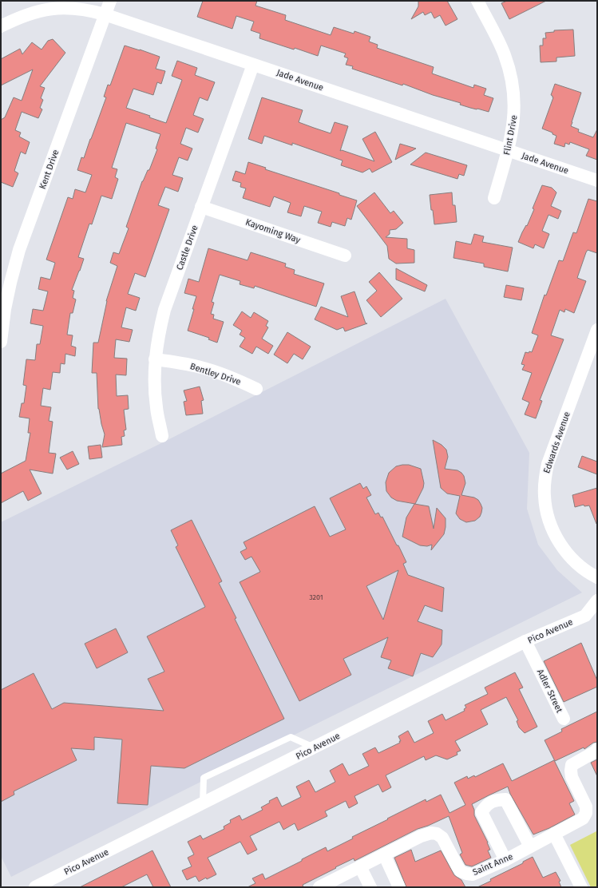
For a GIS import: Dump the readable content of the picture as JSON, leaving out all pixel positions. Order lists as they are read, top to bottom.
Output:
{
  "streets": {
    "street": [
      "Jade Avenue",
      "Flint Drive",
      "Kent Drive",
      "Kayoming Way",
      "Castle Drive",
      "Bentley Drive",
      "Edwards Avenue",
      "Pico Avenue",
      "Adler Street",
      "Saint Anne"
    ]
  },
  "crossings": [
    ["Jade Avenue", "Flint Drive"],
    ["Jade Avenue", "Kent Drive"],
    ["Jade Avenue", "Castle Drive"],
    ["Kayoming Way", "Castle Drive"],
    ["Castle Drive", "Bentley Drive"],
    ["Pico Avenue", "Adler Street"]
  ],
  "house_numbers": ["3201"]
}
